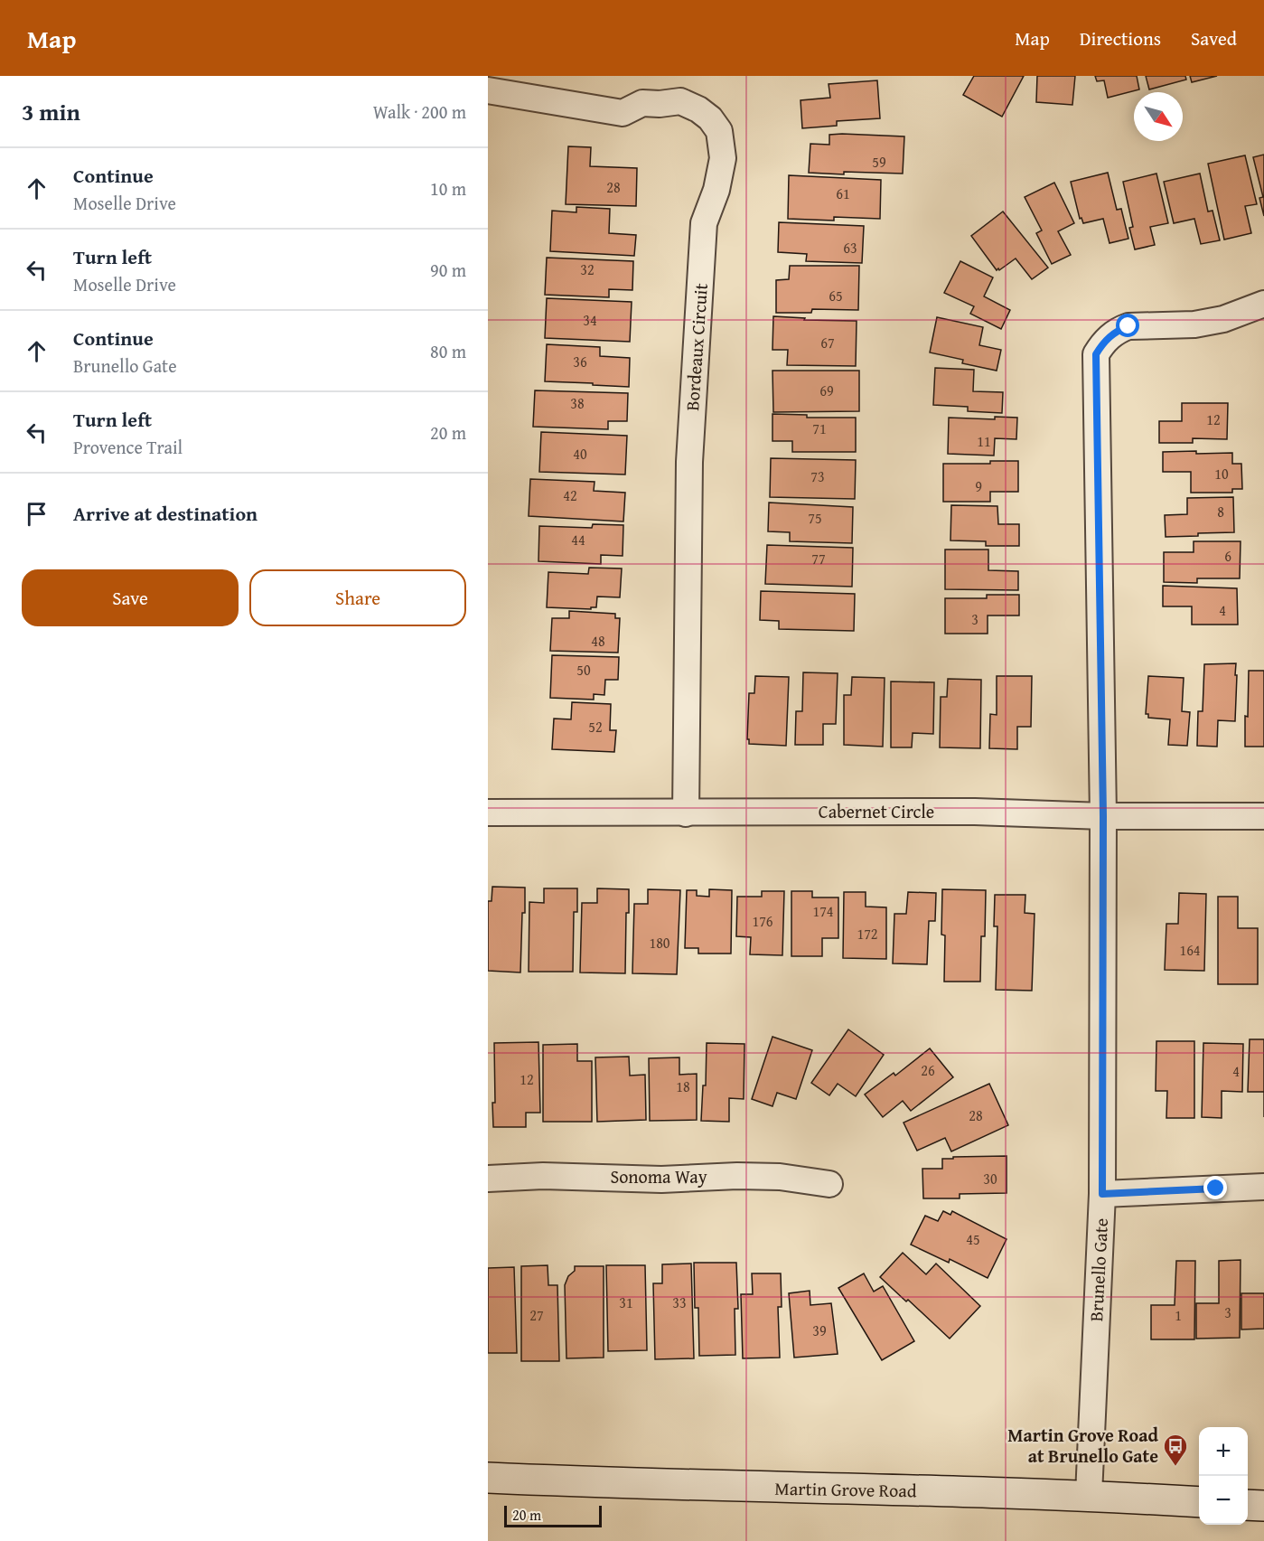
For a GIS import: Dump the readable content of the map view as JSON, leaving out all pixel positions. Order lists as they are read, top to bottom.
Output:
{
  "streets": {
    "main road": ["Martin Grove Road"],
    "street": [
      "Bordeaux Circuit",
      "Cabernet Circle",
      "Sonoma Way",
      "Brunello Gate"
    ]
  },
  "crossings": [
    ["Bordeaux Circuit", "Cabernet Circle"],
    ["Cabernet Circle", "Brunello Gate"],
    ["Brunello Gate", "Martin Grove Road"]
  ],
  "places": {
    "bus stop": ["Martin Grove Road at Brunello Gate"]
  },
  "house_numbers": [
    "59",
    "28",
    "61",
    "63",
    "32",
    "65",
    "34",
    "67",
    "36",
    "69",
    "38",
    "12",
    "71",
    "11",
    "40",
    "10",
    "73",
    "9",
    "42",
    "8",
    "75",
    "44",
    "6",
    "77",
    "4",
    "3",
    "48",
    "50",
    "52",
    "174",
    "176",
    "172",
    "180",
    "164",
    "26",
    "4",
    "12",
    "18",
    "28",
    "30",
    "45",
    "31",
    "33",
    "3",
    "27",
    "1",
    "39"
  ],
  "scale_bar": "20 m",
  "north": "bottom right",
  "page": {
    "header": "Map",
    "nav": ["Map", "Directions", "Saved"],
    "heading": ["3 min", "Walk · 200 m"],
    "list": [
      ["Continue", "Moselle Drive", "10 m"],
      ["Turn left", "Moselle Drive", "90 m"],
      ["Continue", "Brunello Gate", "80 m"],
      ["Turn left", "Provence Trail", "20 m"],
      "Arrive at destination"
    ],
    "buttons": ["Save", "Share"],
    "map_buttons": ["+", "−"],
    "scale": "20 m"
  }
}
